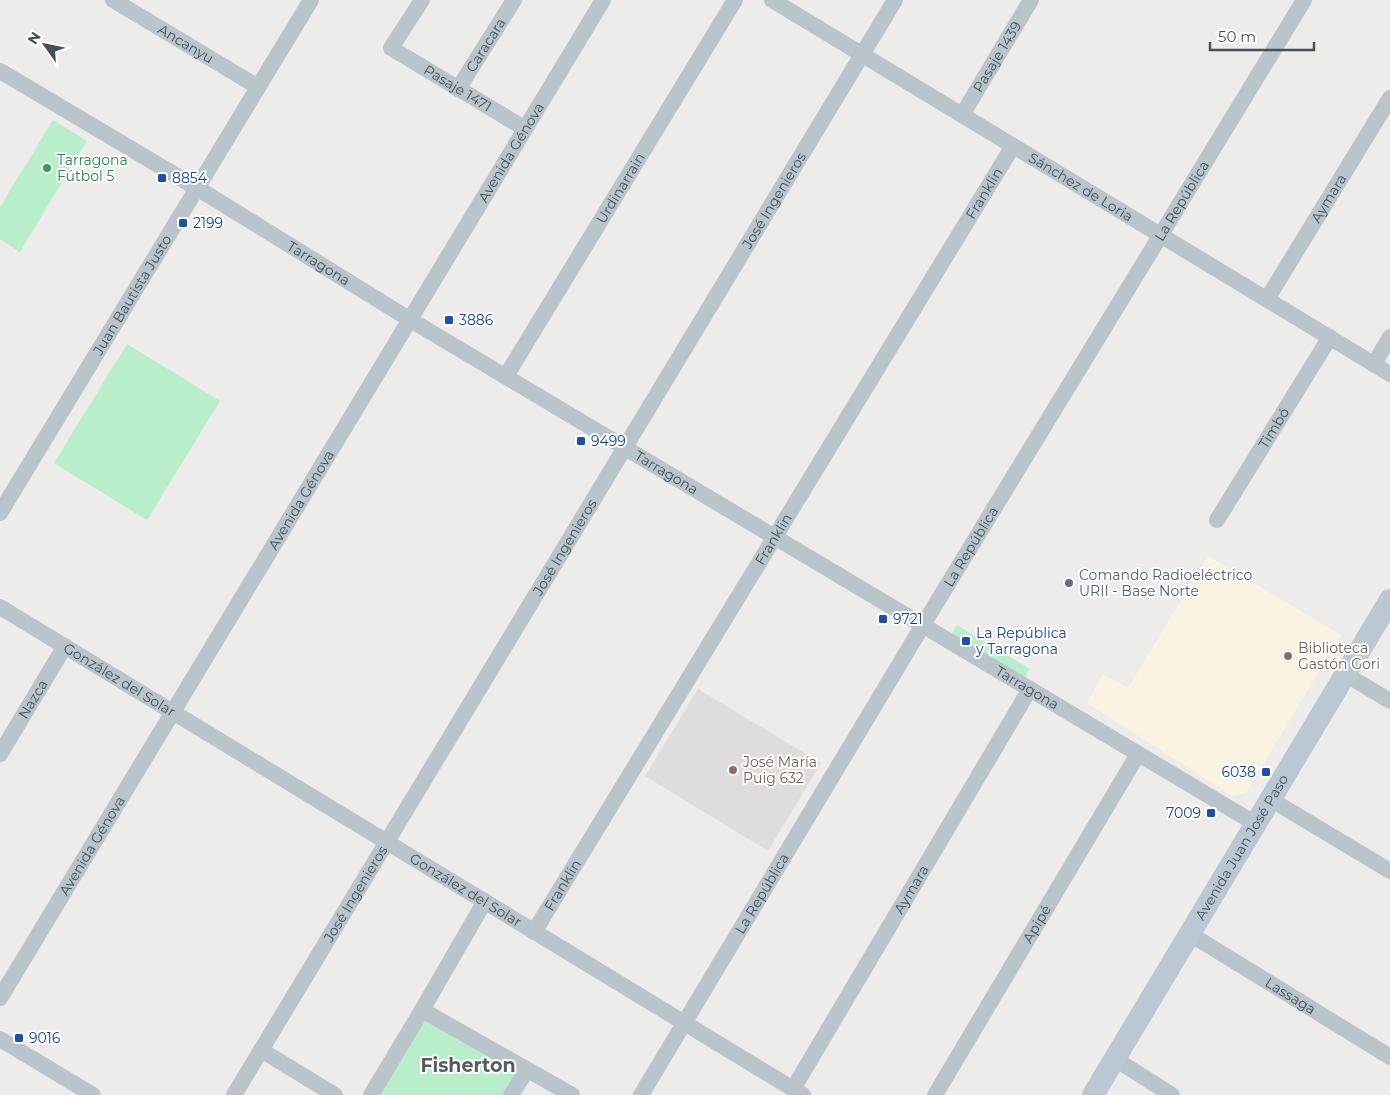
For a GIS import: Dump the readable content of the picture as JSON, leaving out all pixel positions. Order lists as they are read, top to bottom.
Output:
{
  "streets": {
    "main road": ["Avenida Juan José Paso"],
    "street": [
      "Ancanyu",
      "Caracara",
      "Pasaje 1439",
      "Pasaje 1471",
      "Avenida Génova",
      "Sánchez de Loria",
      "Urdinarrain",
      "Franklin",
      "Aymara",
      "José Ingenieros",
      "La República",
      "Tarragona",
      "Juan Bautista Justo",
      "Timbó",
      "González del Solar",
      "Nazca",
      "Apipé",
      "Lassaga"
    ]
  },
  "crossings": [
    ["Ancanyu", "Juan Bautista Justo"],
    ["Caracara", "Pasaje 1471"],
    ["Pasaje 1439", "Sánchez de Loria"],
    ["Pasaje 1471", "Avenida Génova"],
    ["Avenida Génova", "Tarragona"],
    ["Avenida Génova", "González del Solar"],
    ["Sánchez de Loria", "Franklin"],
    ["Sánchez de Loria", "Aymara"],
    ["Sánchez de Loria", "José Ingenieros"],
    ["Sánchez de Loria", "La República"],
    ["Sánchez de Loria", "Timbó"],
    ["Urdinarrain", "Tarragona"],
    ["Franklin", "Tarragona"],
    ["Franklin", "González del Solar"],
    ["Aymara", "Tarragona"],
    ["Aymara", "González del Solar"],
    ["José Ingenieros", "Tarragona"],
    ["José Ingenieros", "González del Solar"],
    ["La República", "Tarragona"],
    ["La República", "González del Solar"],
    ["Tarragona", "Juan Bautista Justo"],
    ["Tarragona", "Avenida Juan José Paso"],
    ["Tarragona", "Apipé"],
    ["González del Solar", "Nazca"],
    ["Avenida Juan José Paso", "Lassaga"]
  ],
  "districts": ["Fisherton"],
  "places": {
    "other": [
      "Tarragona Fútbol 5",
      "Comando Radioeléctrico URII - Base Norte",
      "Biblioteca Gastón Gori",
      "José María Puig 632"
    ],
    "transit": [
      "8854",
      "2199",
      "3886",
      "9499",
      "9721",
      "La República y Tarragona",
      "6038",
      "7009",
      "9016"
    ]
  },
  "scale_bar": "50 m",
  "north": "top left"
}
